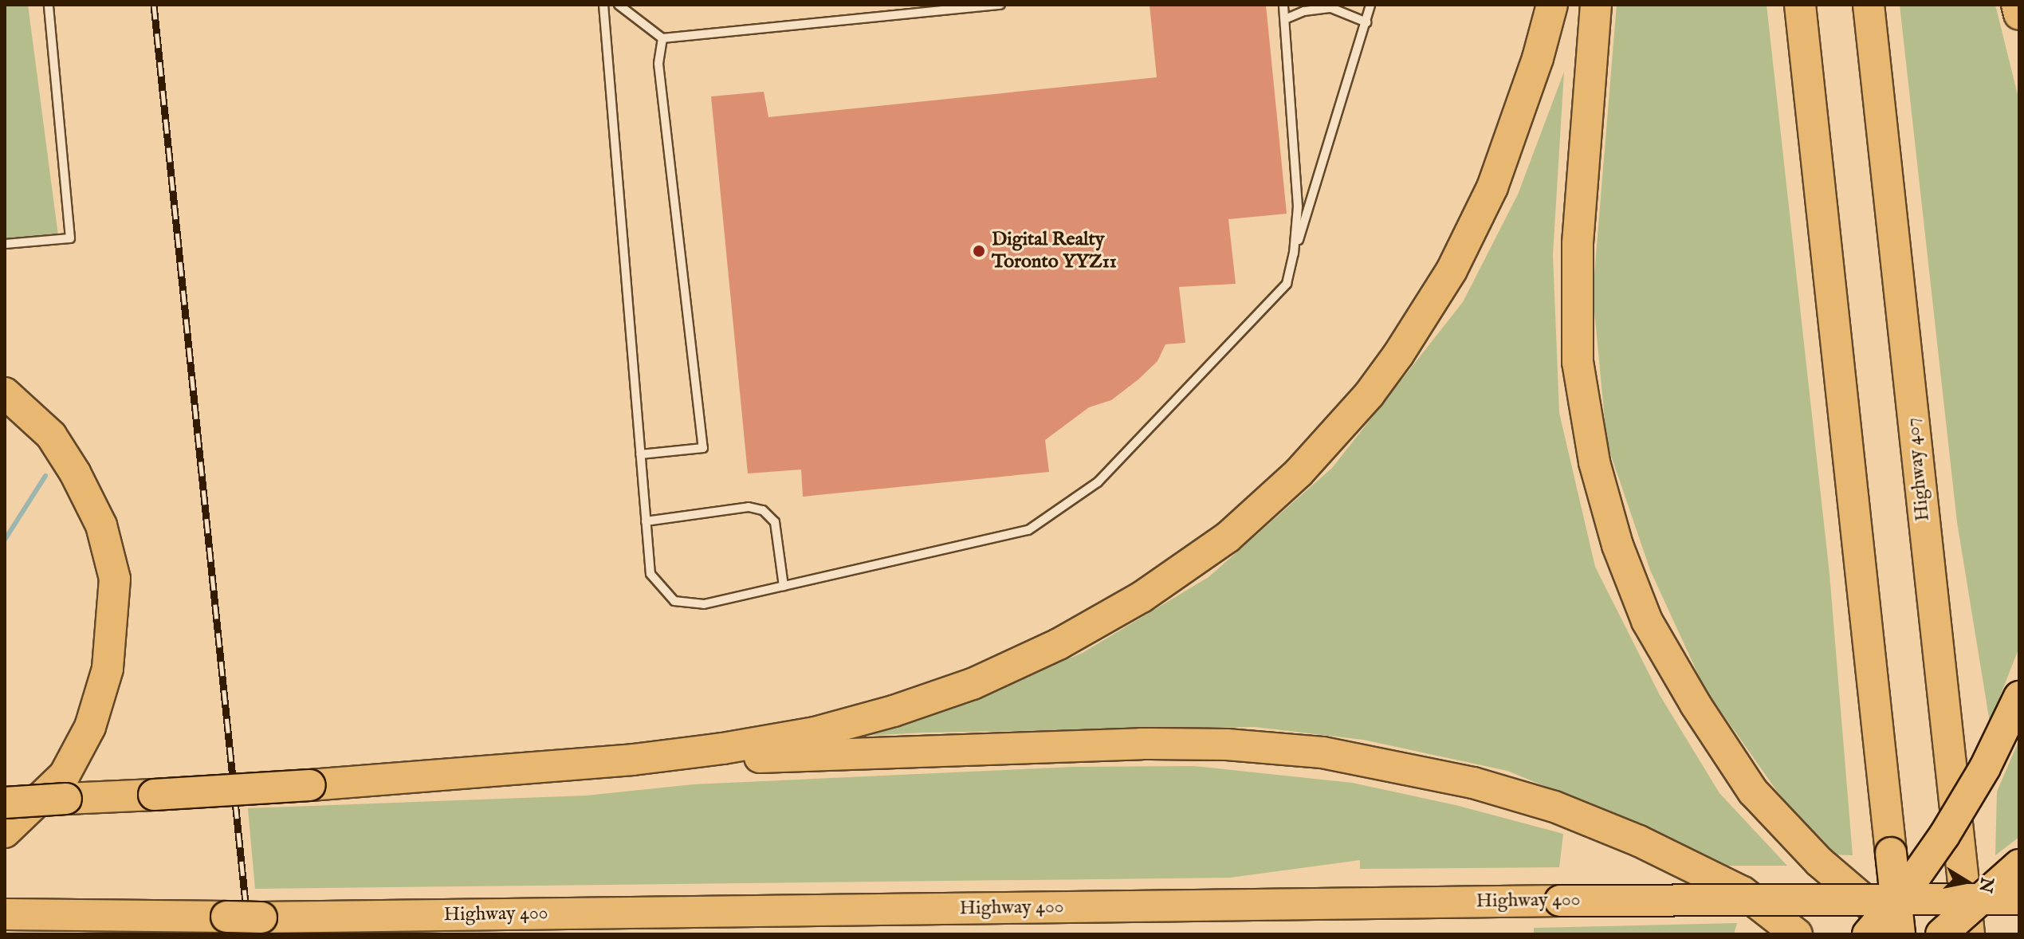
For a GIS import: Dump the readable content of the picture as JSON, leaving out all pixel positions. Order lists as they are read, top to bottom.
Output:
{
  "streets": {
    "highway": ["Highway 407", "Highway 400"]
  },
  "places": ["Digital Realty Toronto YYZ11"],
  "north": "right"
}
